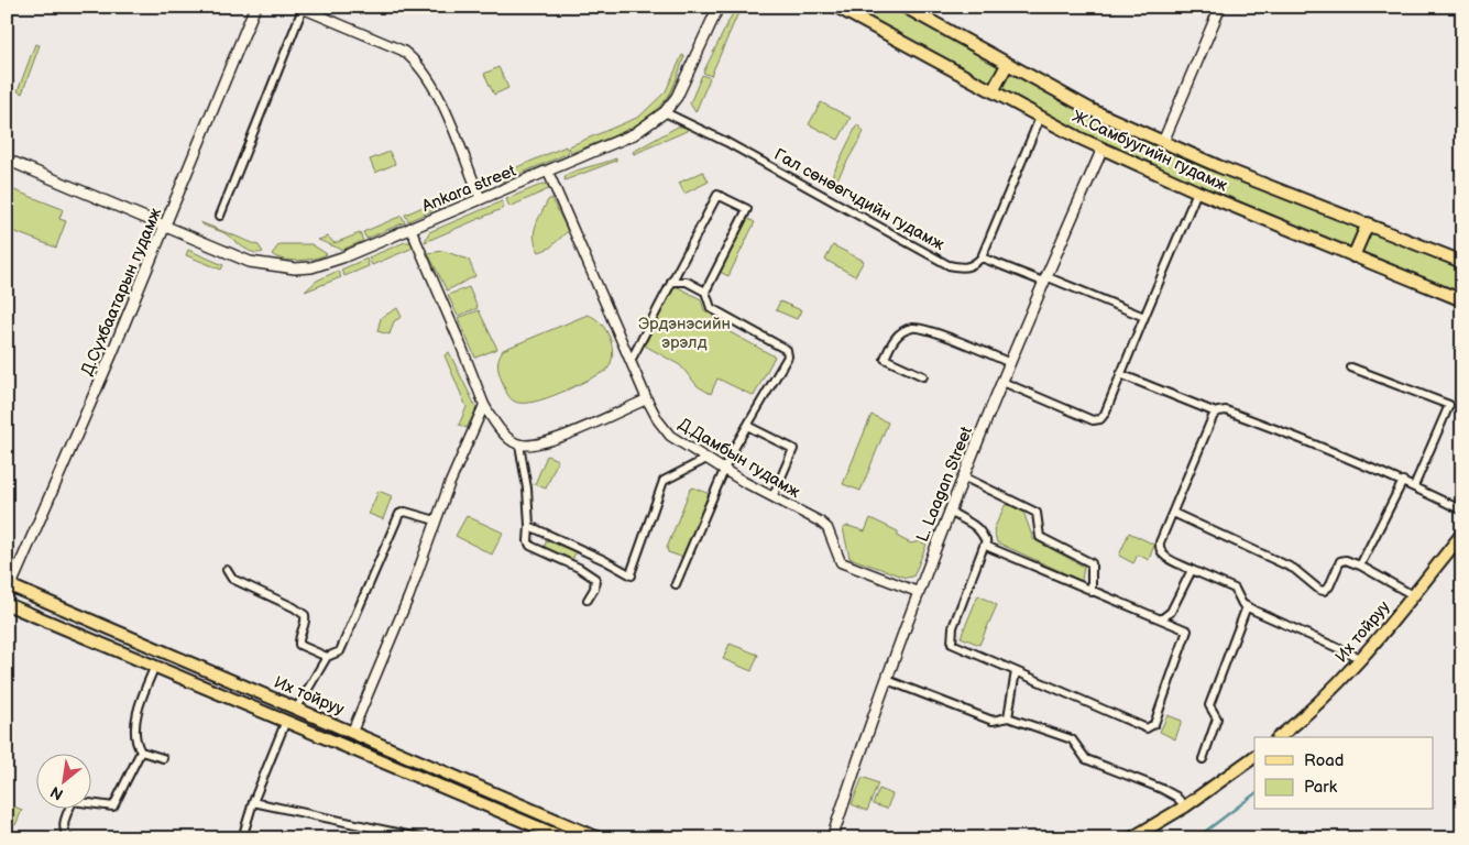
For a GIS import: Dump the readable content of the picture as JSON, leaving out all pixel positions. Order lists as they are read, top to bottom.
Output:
{
  "streets": {
    "main road": [
      "Ж.Самбуугийн гудамж",
      "Ankara street",
      "Д.Сүхбаатарын гудамж",
      "L. Laagan Street",
      "Их тойруу"
    ],
    "street": ["Гал сөнөөгчдийн гудамж", "Д.Дамбын гудамж"]
  },
  "crossings": [
    ["Ж.Самбуугийн гудамж", "L. Laagan Street"],
    ["Ankara street", "Гал сөнөөгчдийн гудамж"],
    ["Ankara street", "Д.Сүхбаатарын гудамж"],
    ["Ankara street", "Д.Дамбын гудамж"],
    ["Д.Сүхбаатарын гудамж", "Их тойруу"],
    ["Д.Дамбын гудамж", "L. Laagan Street"]
  ],
  "parks": ["Эрдэнэсийн эрэлд"],
  "legend": ["Road", "Park"],
  "north": "bottom left"
}
